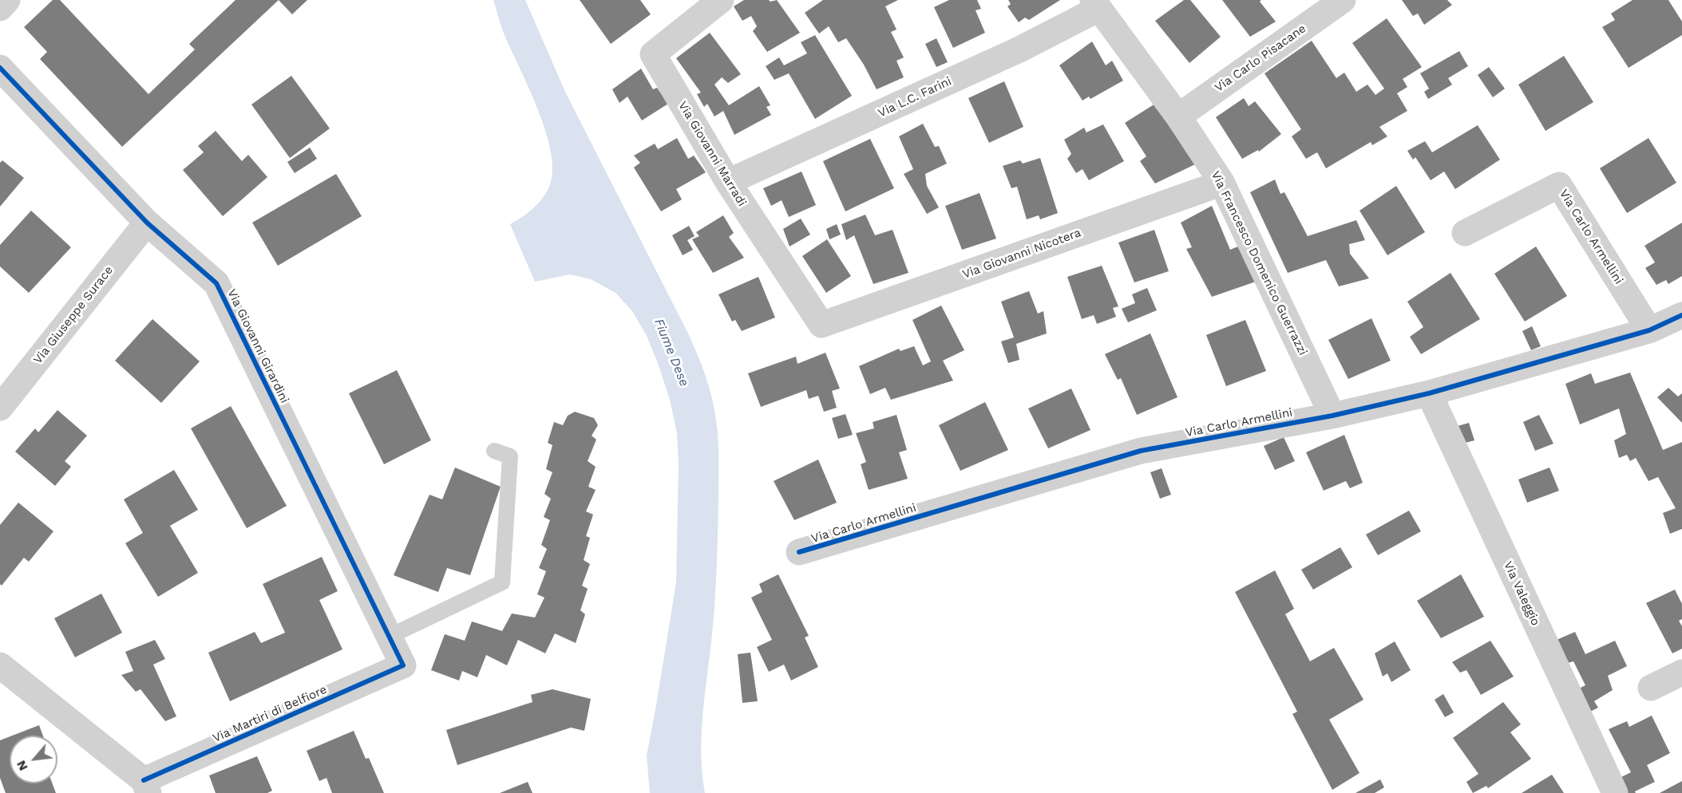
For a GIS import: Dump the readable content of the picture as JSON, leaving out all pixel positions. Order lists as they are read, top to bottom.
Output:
{
  "streets": {
    "street": [
      "Via Carlo Pisacane",
      "Via L.C. Farini",
      "Via Giovanni Marradi",
      "Via Carlo Armellini",
      "Via Giovanni Nicotera",
      "Via Francesco Domenico Guerrazzi",
      "Via Giuseppe Surace",
      "Via Giovanni Girardini",
      "Via Valeggio",
      "Via Martiri di Belfiore"
    ]
  },
  "crossings": [
    ["Via Carlo Pisacane", "Via Francesco Domenico Guerrazzi"],
    ["Via L.C. Farini", "Via Giovanni Marradi"],
    ["Via L.C. Farini", "Via Francesco Domenico Guerrazzi"],
    ["Via Giovanni Marradi", "Via Giovanni Nicotera"],
    ["Via Carlo Armellini", "Via Francesco Domenico Guerrazzi"],
    ["Via Carlo Armellini", "Via Valeggio"],
    ["Via Giovanni Nicotera", "Via Francesco Domenico Guerrazzi"],
    ["Via Giuseppe Surace", "Via Giovanni Girardini"],
    ["Via Giovanni Girardini", "Via Martiri di Belfiore"]
  ],
  "water": ["Fiume Dese"],
  "north": "bottom left"
}
